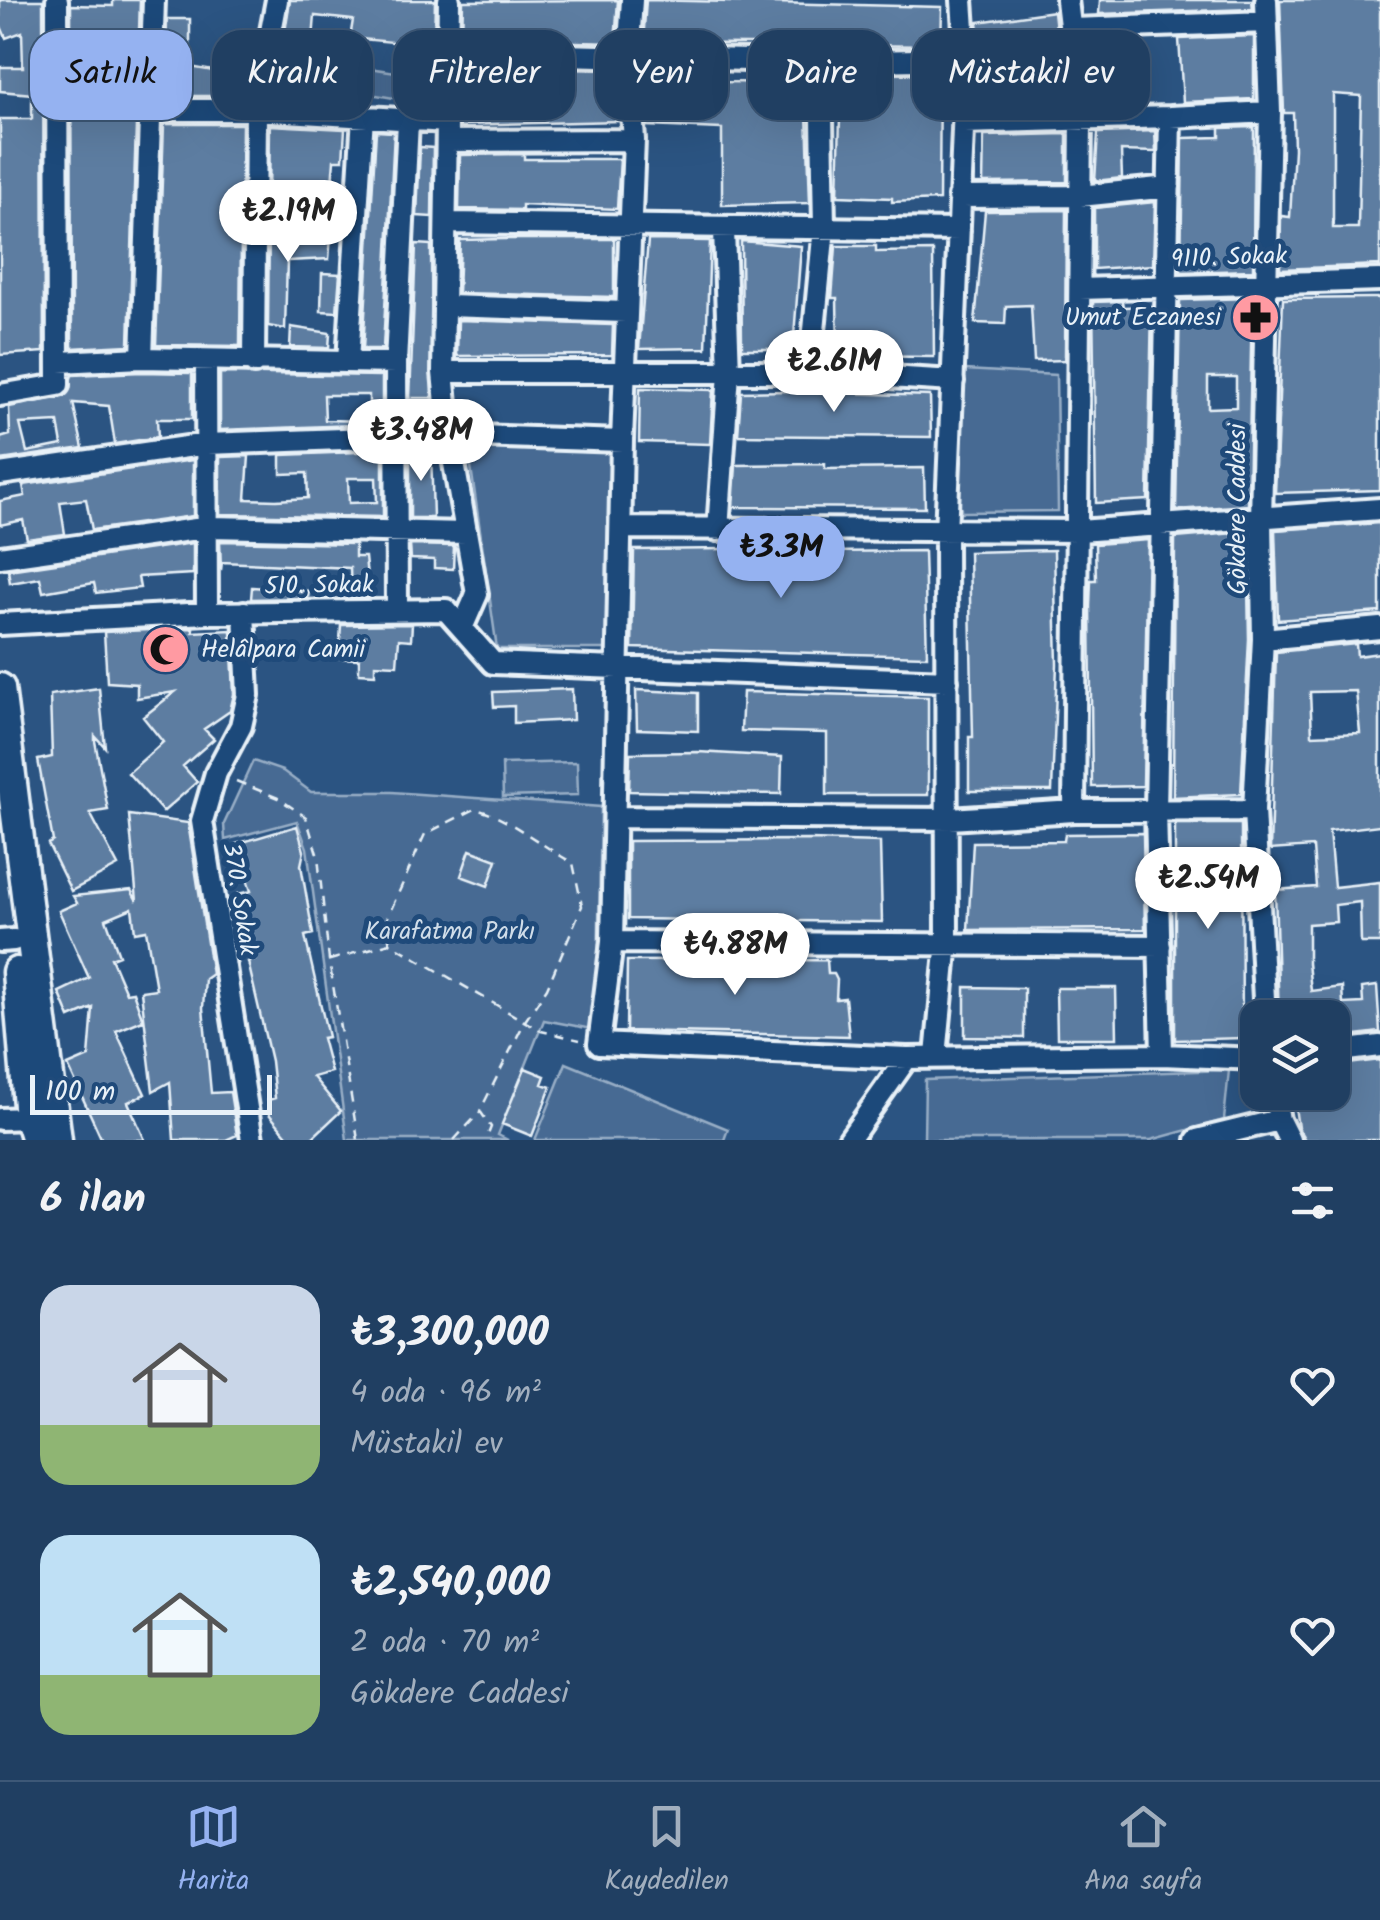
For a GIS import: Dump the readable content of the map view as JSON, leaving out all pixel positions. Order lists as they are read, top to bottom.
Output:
{
  "streets": {
    "street": [
      "9110. Sokak",
      "Gökdere Caddesi",
      "510. Sokak",
      "370. Sokak"
    ]
  },
  "crossings": [
    ["9110. Sokak", "Gökdere Caddesi"],
    ["510. Sokak", "370. Sokak"]
  ],
  "parks": ["Karafatma Parkı"],
  "places": {
    "pharmacy": ["Umut Eczanesi"],
    "mosque": ["Helâlpara Camii"]
  },
  "scale_bar": "100 m",
  "page": {
    "chip": [
      "Satılık",
      "Kiralık",
      "Filtreler",
      "Yeni",
      "Daire",
      "Müstakil ev"
    ],
    "price": [
      "₺2.19M",
      "₺2.61M",
      "₺3.48M",
      "₺3.3M",
      "₺2.54M",
      "₺4.88M"
    ],
    "scale": "100 m",
    "heading": "6 ilan",
    "list": [
      {
        "name": "₺3,300,000",
        "note": "4 oda · 96 m² · Müstakil ev"
      },
      {
        "name": "₺2,540,000",
        "note": "2 oda · 70 m² · Gökdere Caddesi"
      }
    ],
    "tabs": ["Harita", "Kaydedilen", "Ana sayfa"]
  }
}
